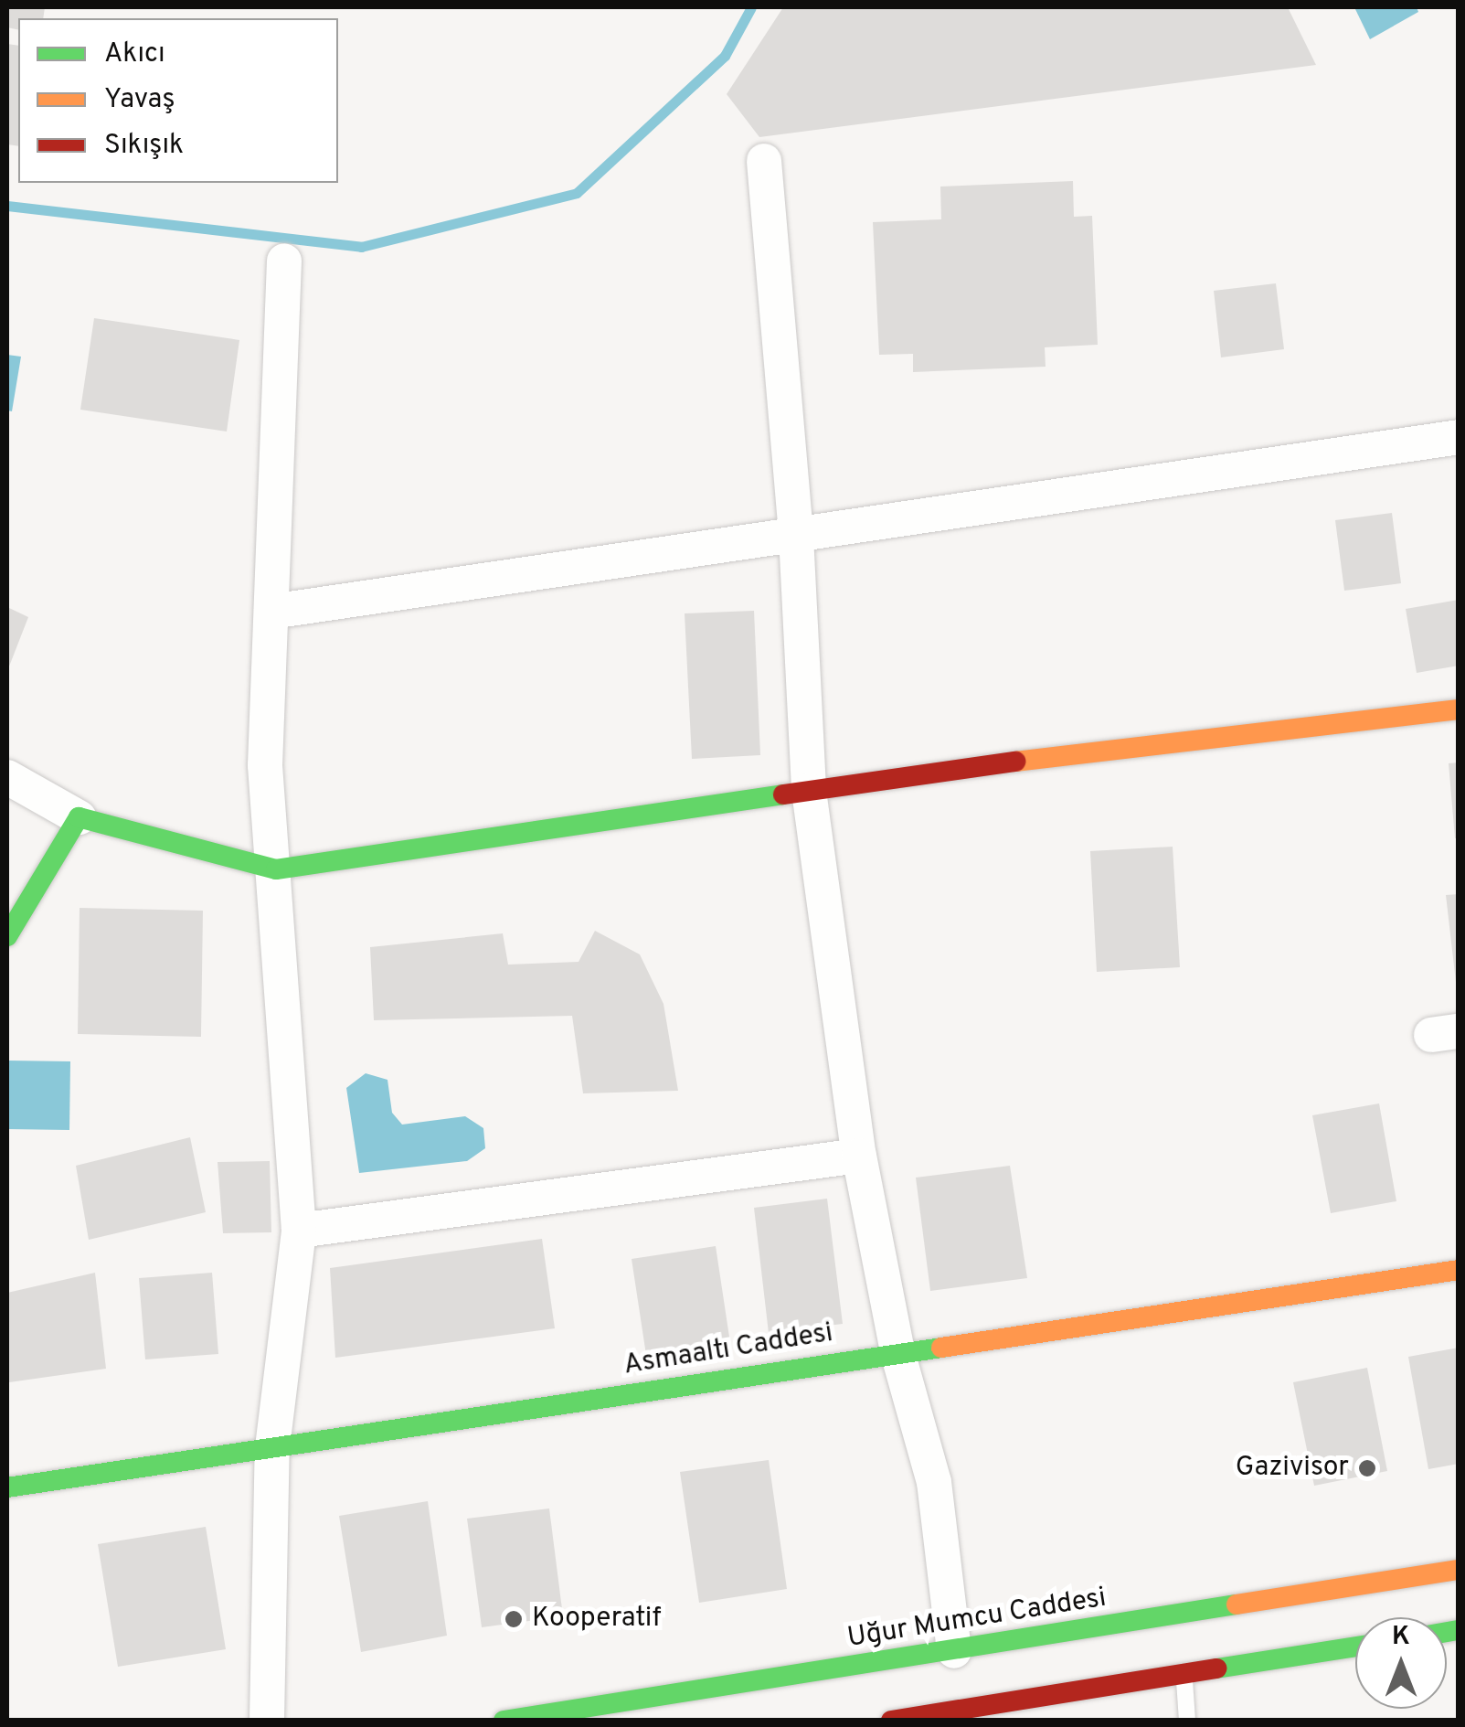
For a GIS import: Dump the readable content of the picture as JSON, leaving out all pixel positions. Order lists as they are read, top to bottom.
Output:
{
  "streets": {
    "street": ["Asmaaltı Caddesi", "Uğur Mumcu Caddesi"]
  },
  "places": ["Gazivisor", "Kooperatif"],
  "legend": ["Akıcı", "Yavaş", "Sıkışık"],
  "north": "top"
}
